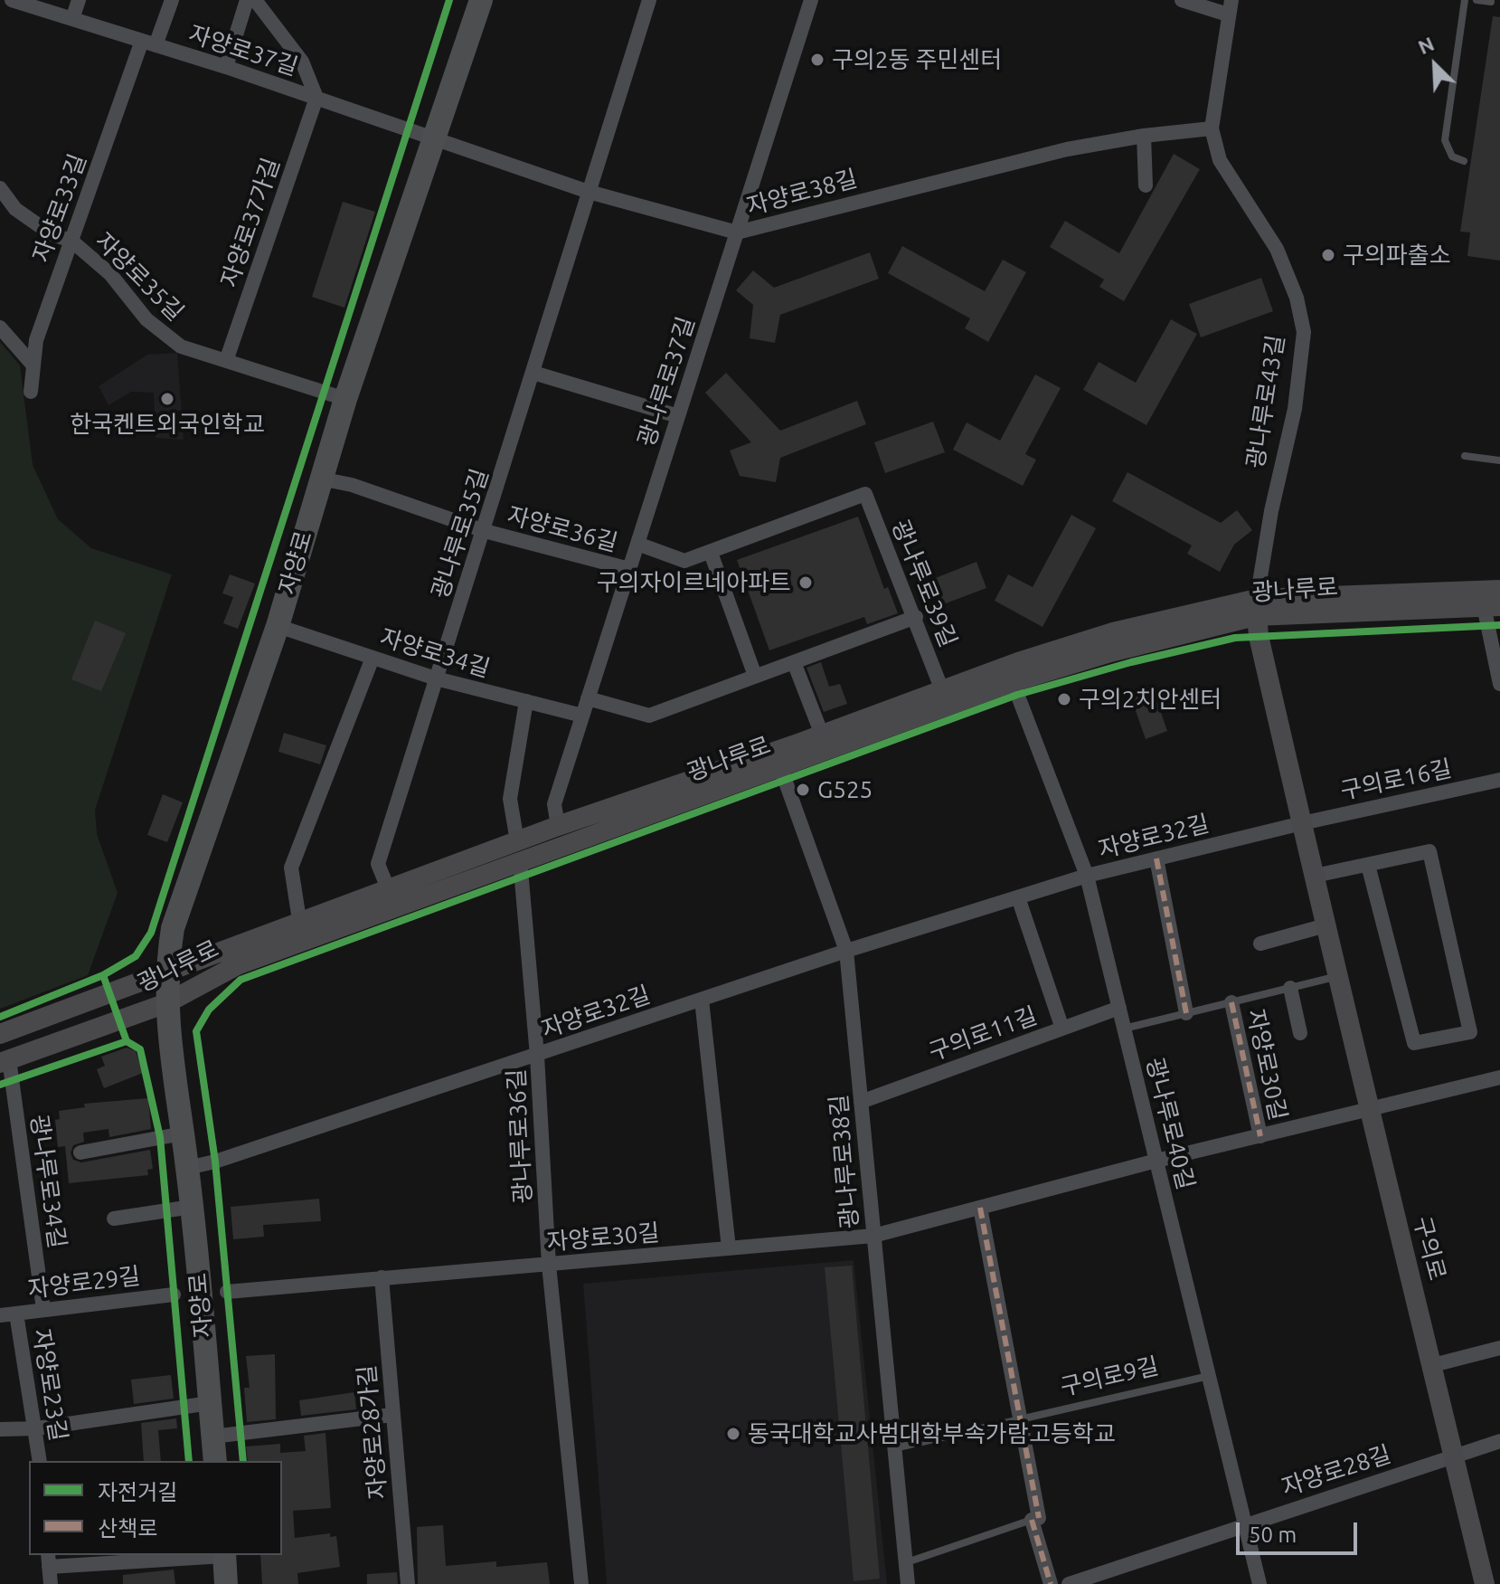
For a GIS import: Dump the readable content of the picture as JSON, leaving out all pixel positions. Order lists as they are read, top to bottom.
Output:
{
  "streets": {
    "main road": ["자양로", "광나루로", "구의로"],
    "street": [
      "자양로37길",
      "자양로38길",
      "자양로33길",
      "자양로37가길",
      "자양로35길",
      "광나루로37길",
      "광나루로43길",
      "자양로36길",
      "광나루로35길",
      "광나루로39길",
      "자양로34길",
      "구의로16길",
      "자양로32길",
      "구의로11길",
      "자양로30길",
      "광나루로40길",
      "광나루로36길",
      "광나루로38길",
      "광나루로34길",
      "자양로29길",
      "자양로23길",
      "자양로28가길",
      "자양로28길"
    ],
    "lane": ["구의로9길"]
  },
  "crossings": [
    ["자양로37길", "자양로38길"],
    ["자양로37길", "자양로33길"],
    ["자양로37길", "자양로37가길"],
    ["자양로37길", "자양로"],
    ["자양로38길", "광나루로37길"],
    ["자양로38길", "광나루로43길"],
    ["자양로38길", "광나루로35길"],
    ["자양로38길", "자양로"],
    ["자양로33길", "자양로35길"],
    ["자양로37가길", "자양로35길"],
    ["자양로35길", "자양로"],
    ["광나루로37길", "자양로36길"],
    ["광나루로37길", "광나루로"],
    ["광나루로37길", "자양로34길"],
    ["광나루로43길", "광나루로"],
    ["광나루로43길", "구의로"],
    ["자양로36길", "광나루로35길"],
    ["자양로36길", "자양로"],
    ["광나루로35길", "광나루로"],
    ["광나루로35길", "자양로34길"],
    ["자양로", "광나루로"],
    ["자양로", "자양로34길"],
    ["자양로", "자양로32길"],
    ["광나루로39길", "광나루로"],
    ["광나루로", "광나루로40길"],
    ["광나루로", "광나루로36길"],
    ["광나루로", "광나루로38길"],
    ["광나루로", "광나루로34길"],
    ["광나루로", "구의로"],
    ["구의로16길", "자양로32길"],
    ["구의로16길", "구의로"],
    ["자양로32길", "광나루로40길"],
    ["자양로32길", "광나루로36길"],
    ["자양로32길", "광나루로38길"],
    ["자양로32길", "구의로"],
    ["구의로11길", "광나루로40길"],
    ["구의로11길", "광나루로38길"],
    ["자양로30길", "광나루로40길"],
    ["자양로30길", "광나루로36길"],
    ["자양로30길", "광나루로38길"],
    ["자양로30길", "구의로"],
    ["자양로30길", "자양로28가길"],
    ["광나루로40길", "구의로9길"],
    ["광나루로40길", "자양로28길"],
    ["광나루로38길", "구의로9길"],
    ["광나루로34길", "자양로29길"],
    ["구의로", "자양로28길"],
    ["자양로29길", "자양로23길"]
  ],
  "places": [
    "구의2동 주민센터",
    "구의파출소",
    "한국켄트외국인학교",
    "구의자이르네아파트",
    "구의2치안센터",
    "G525",
    "동국대학교사범대학부속가람고등학교"
  ],
  "legend": ["자전거길", "산책로"],
  "scale_bar": "50 m",
  "north": "top left"
}
